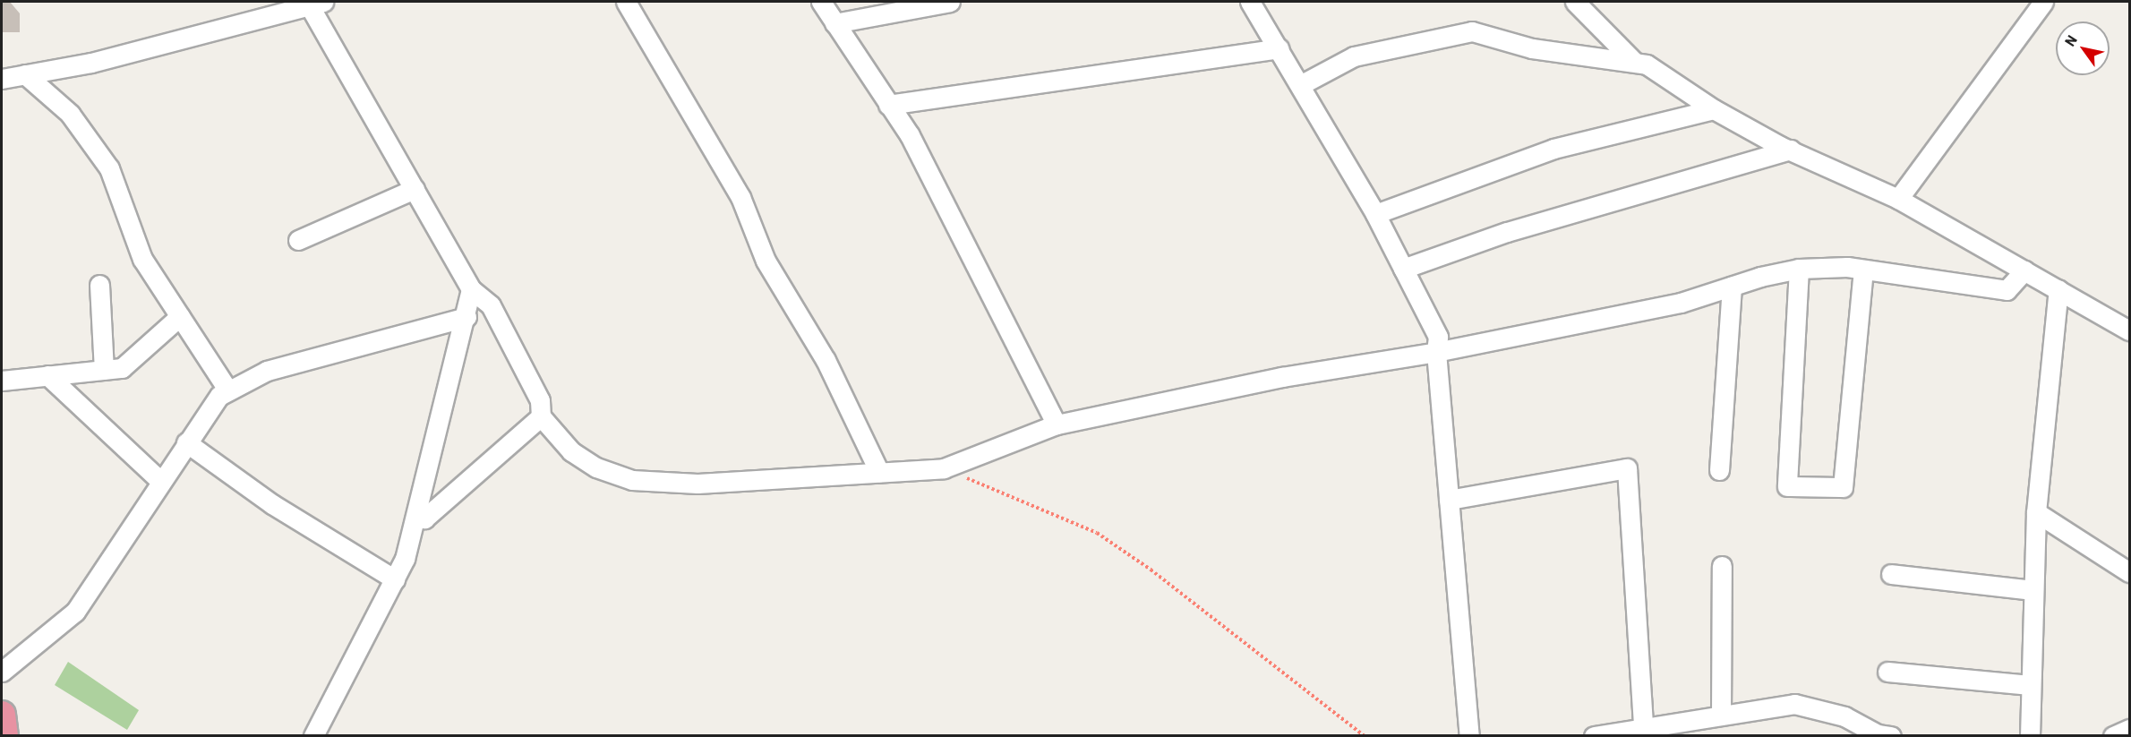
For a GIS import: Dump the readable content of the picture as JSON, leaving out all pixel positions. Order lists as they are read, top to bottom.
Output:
{
  "north": "top left"
}
